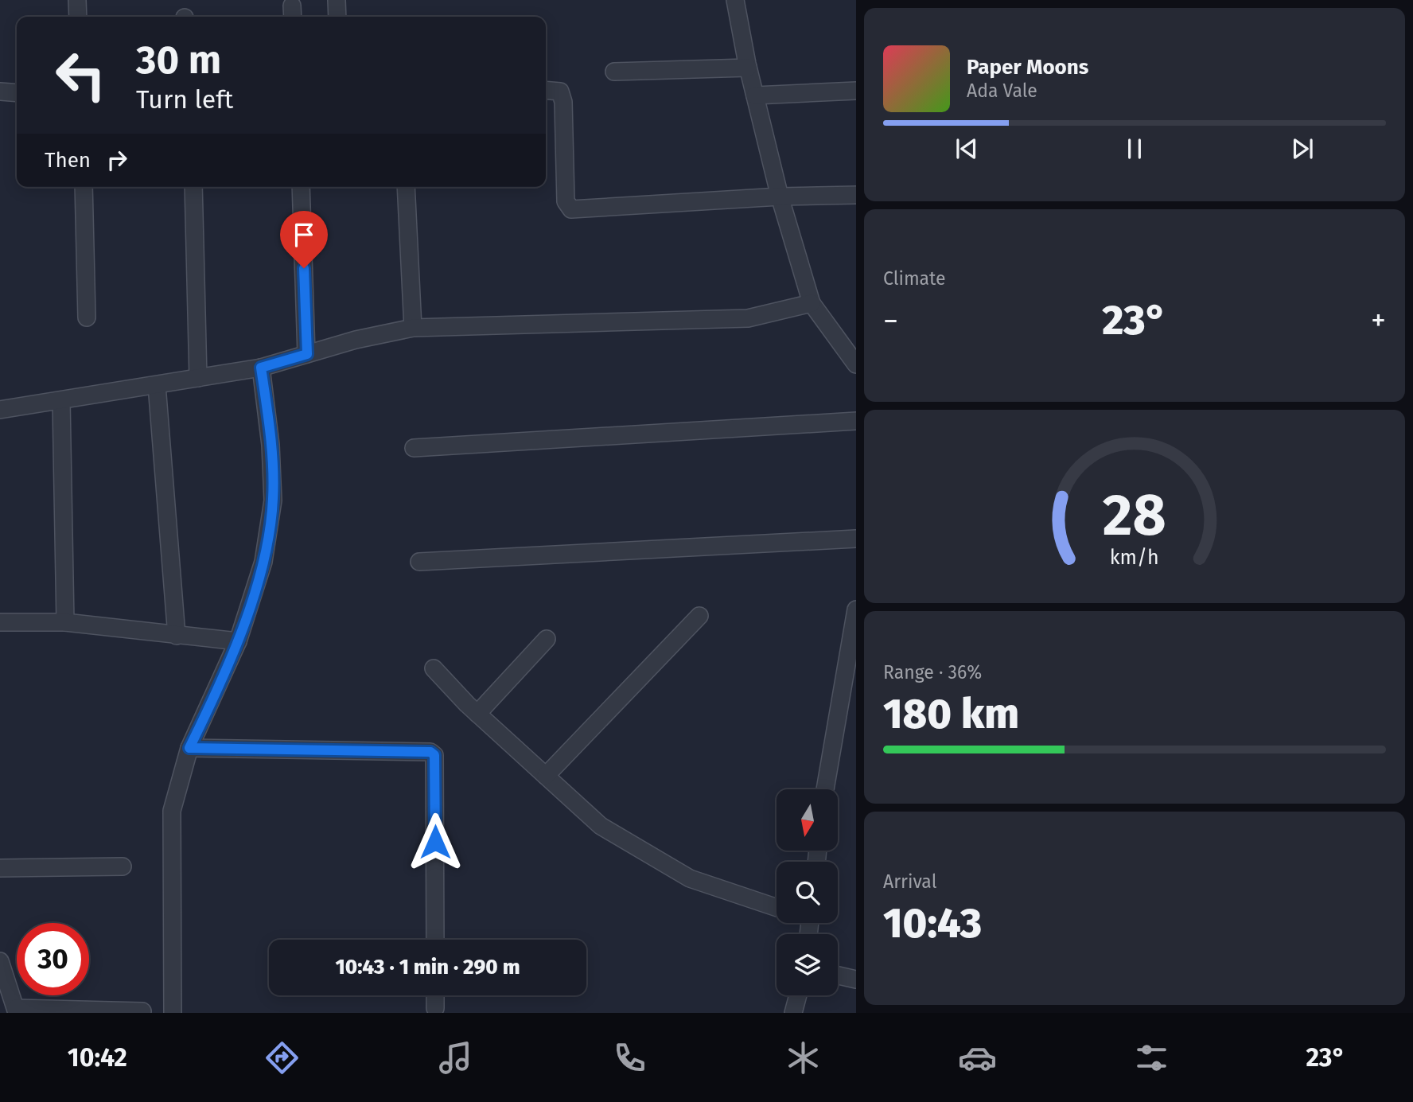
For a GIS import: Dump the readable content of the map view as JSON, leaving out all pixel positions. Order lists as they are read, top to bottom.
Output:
{
  "north": "bottom",
  "page": {
    "turn": ["30 m", "Turn left"],
    "song": ["Paper Moons", "Ada Vale"],
    "then": "Then",
    "tile": [
      "Climate",
      ["Range · 36%", "180 km"],
      ["Arrival", "10:43"]
    ],
    "heat": ["−", "23°", "+"],
    "limit": "30",
    "trip": "10:43 · 1 min · 290 m",
    "tabs": ["10:42", "23°"],
    "gauge": ["28", "km/h"]
  }
}
